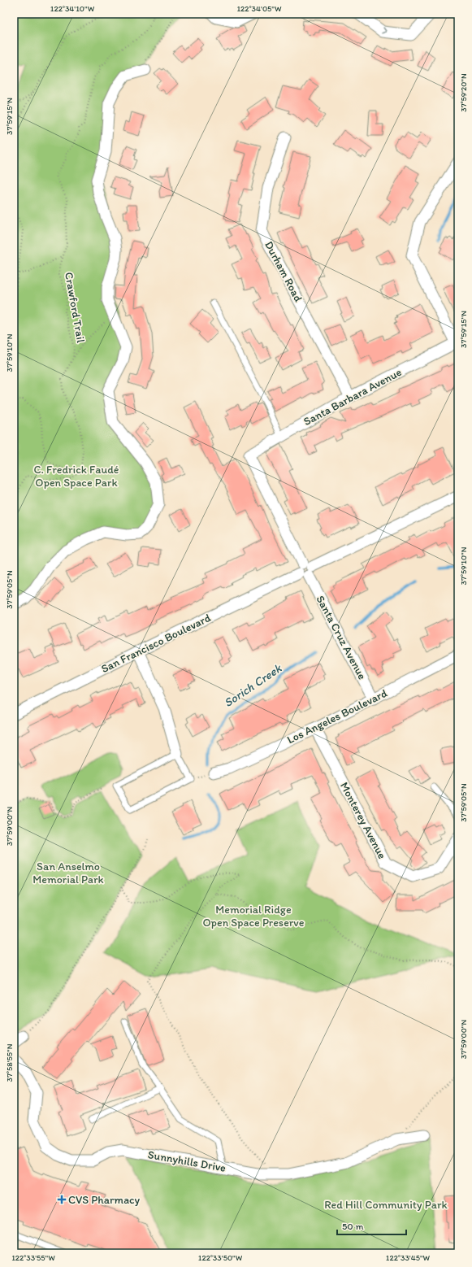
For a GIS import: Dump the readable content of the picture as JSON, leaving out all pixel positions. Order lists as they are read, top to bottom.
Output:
{
  "streets": {
    "street": [
      "Durham Road",
      "Santa Barbara Avenue",
      "Santa Cruz Avenue",
      "San Francisco Boulevard",
      "Los Angeles Boulevard",
      "Monterey Avenue",
      "Sunnyhills Drive"
    ],
    "path": ["Crawford Trail"]
  },
  "crossings": [
    ["Durham Road", "Santa Barbara Avenue"],
    ["Santa Barbara Avenue", "Santa Cruz Avenue"],
    ["Santa Cruz Avenue", "San Francisco Boulevard"],
    ["Santa Cruz Avenue", "Los Angeles Boulevard"],
    ["Los Angeles Boulevard", "Monterey Avenue"]
  ],
  "water": ["Sorich Creek"],
  "parks": [
    "C. Fredrick Faudé Open Space Park",
    "San Anselmo Memorial Park",
    "Memorial Ridge Open Space Preserve",
    "Red Hill Community Park"
  ],
  "places": {
    "health": ["CVS Pharmacy"]
  },
  "scale_bar": "50 m",
  "coordinates": [
    "122°34'10\"W",
    "122°34'05\"W",
    "37°59'20\"N",
    "37°59'15\"N",
    "37°59'10\"N",
    "37°59'05\"N",
    "37°59'00\"N",
    "37°58'55\"N",
    "122°33'55\"W",
    "122°33'50\"W",
    "122°33'45\"W"
  ]
}
